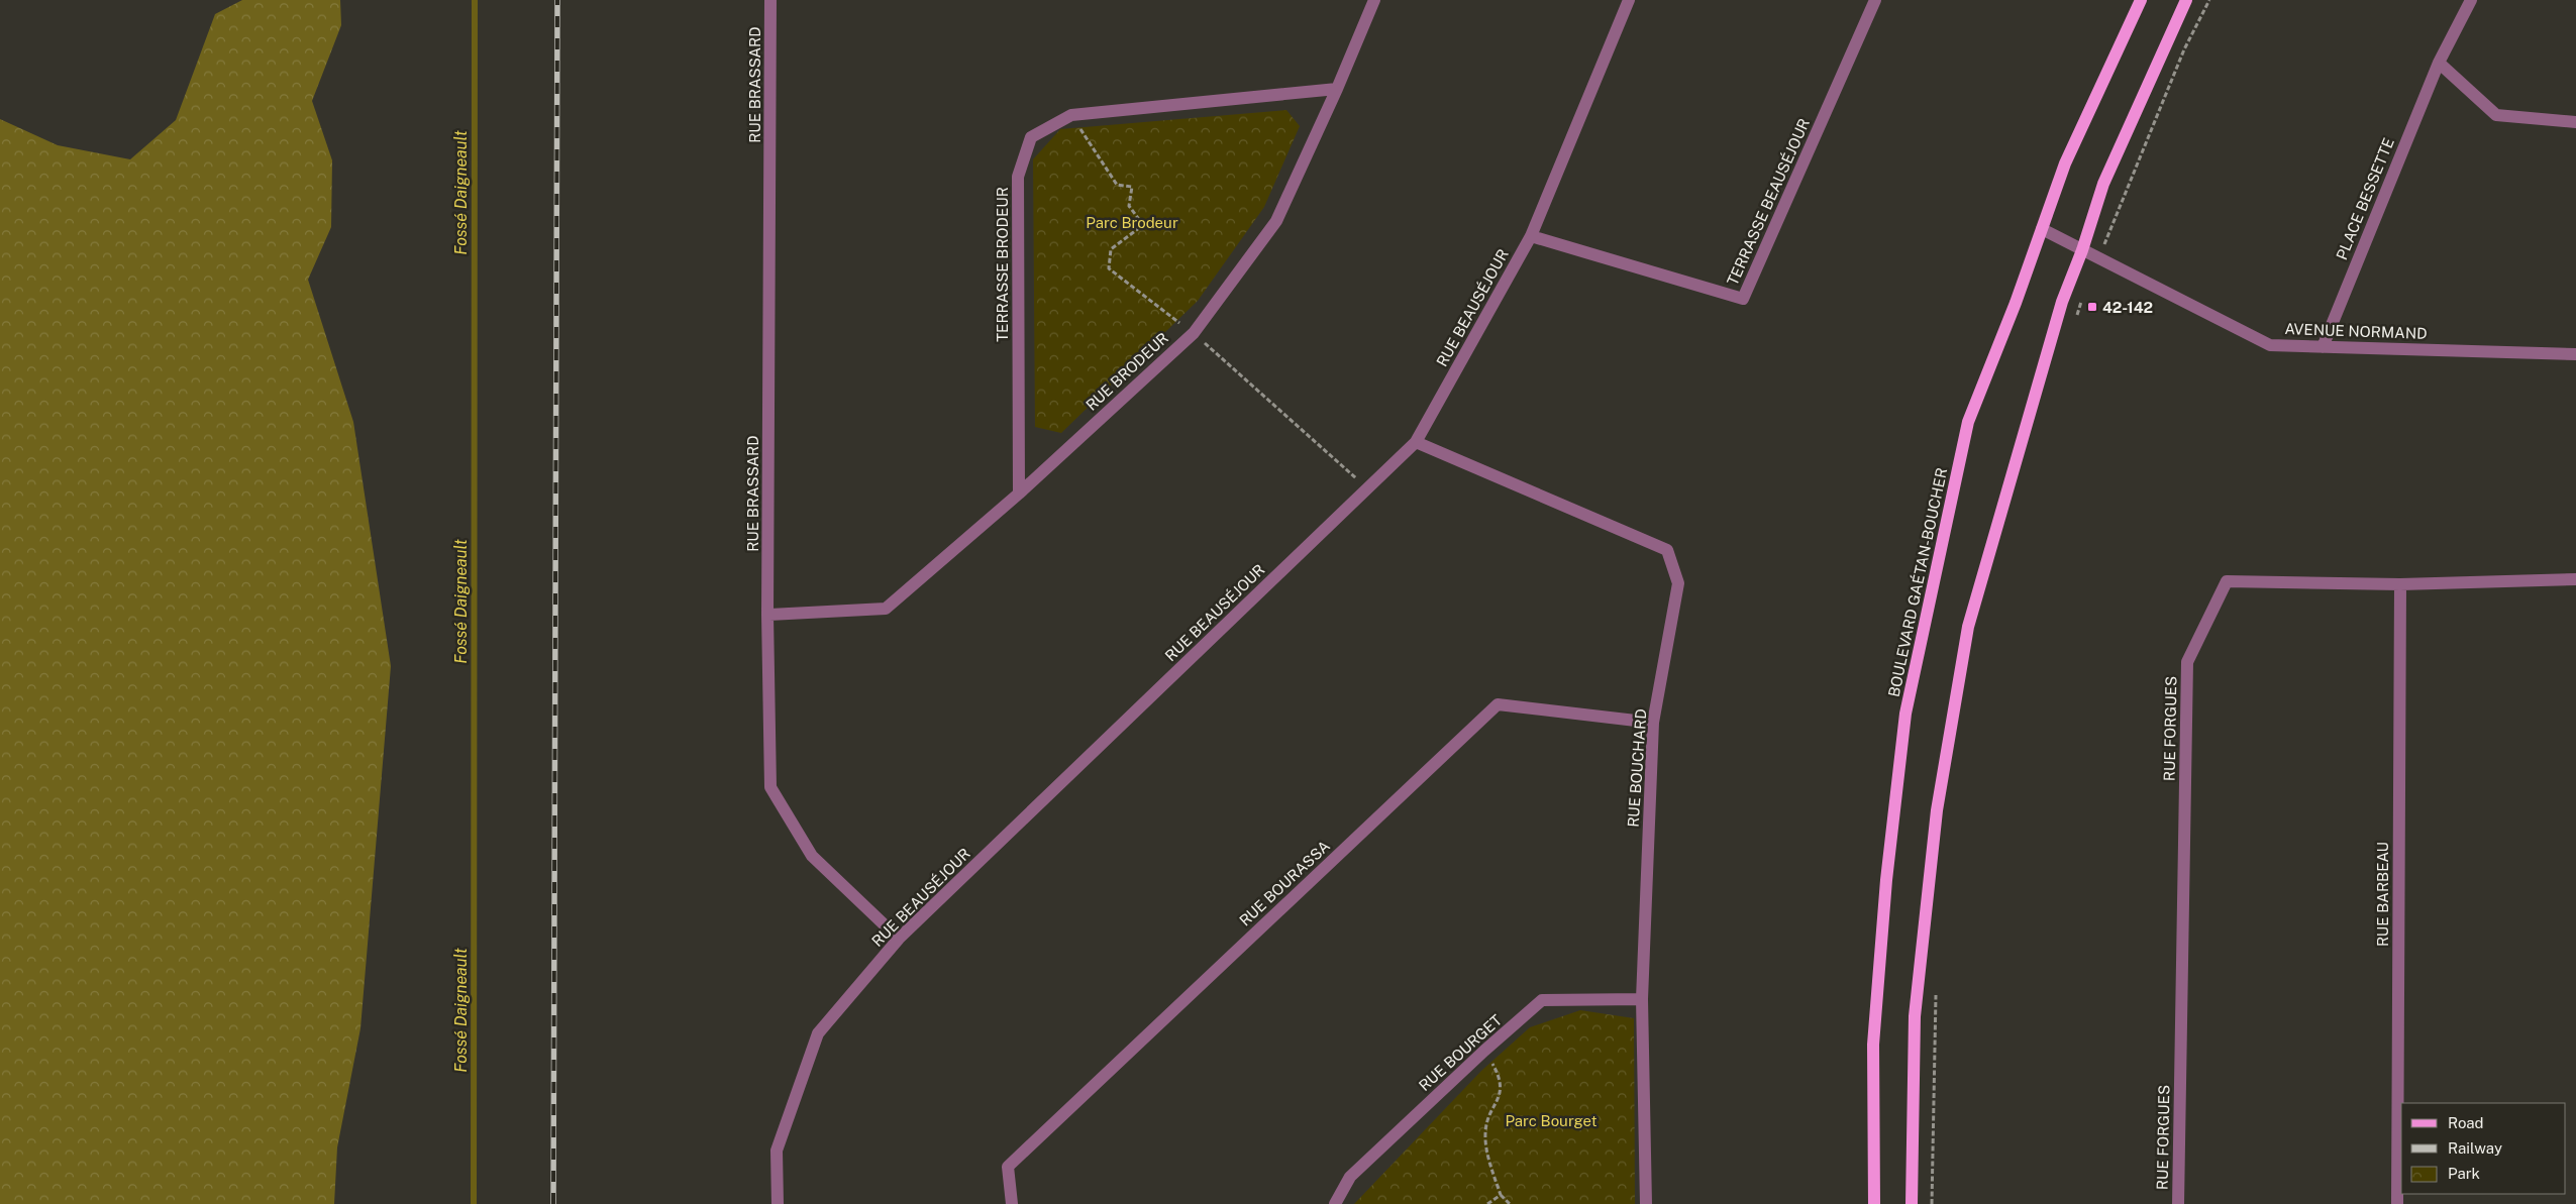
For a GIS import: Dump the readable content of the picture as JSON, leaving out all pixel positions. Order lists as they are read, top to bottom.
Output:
{
  "streets": {
    "main road": ["BOULEVARD GAÉTAN-BOUCHER"],
    "street": [
      "RUE BRASSARD",
      "PLACE BESSETTE",
      "TERRASSE BEAUSÉJOUR",
      "TERRASSE BRODEUR",
      "RUE BEAUSÉJOUR",
      "AVENUE NORMAND",
      "RUE BRODEUR",
      "RUE FORGUES",
      "RUE BOUCHARD",
      "RUE BOURASSA",
      "RUE BARBEAU",
      "RUE BOURGET"
    ]
  },
  "crossings": [
    ["RUE BRASSARD", "RUE BEAUSÉJOUR"],
    ["RUE BRASSARD", "RUE BRODEUR"],
    ["PLACE BESSETTE", "AVENUE NORMAND"],
    ["TERRASSE BEAUSÉJOUR", "RUE BEAUSÉJOUR"],
    ["TERRASSE BRODEUR", "RUE BRODEUR"],
    ["RUE BEAUSÉJOUR", "RUE BOUCHARD"],
    ["AVENUE NORMAND", "BOULEVARD GAÉTAN-BOUCHER"],
    ["RUE FORGUES", "RUE BARBEAU"],
    ["RUE BOUCHARD", "RUE BOURASSA"],
    ["RUE BOUCHARD", "RUE BOURGET"]
  ],
  "water": ["Fossé Daigneault"],
  "parks": ["Parc Brodeur", "Parc Bourget"],
  "places": {
    "transit": ["42-142"]
  },
  "legend": ["Road", "Railway", "Park"]
}
